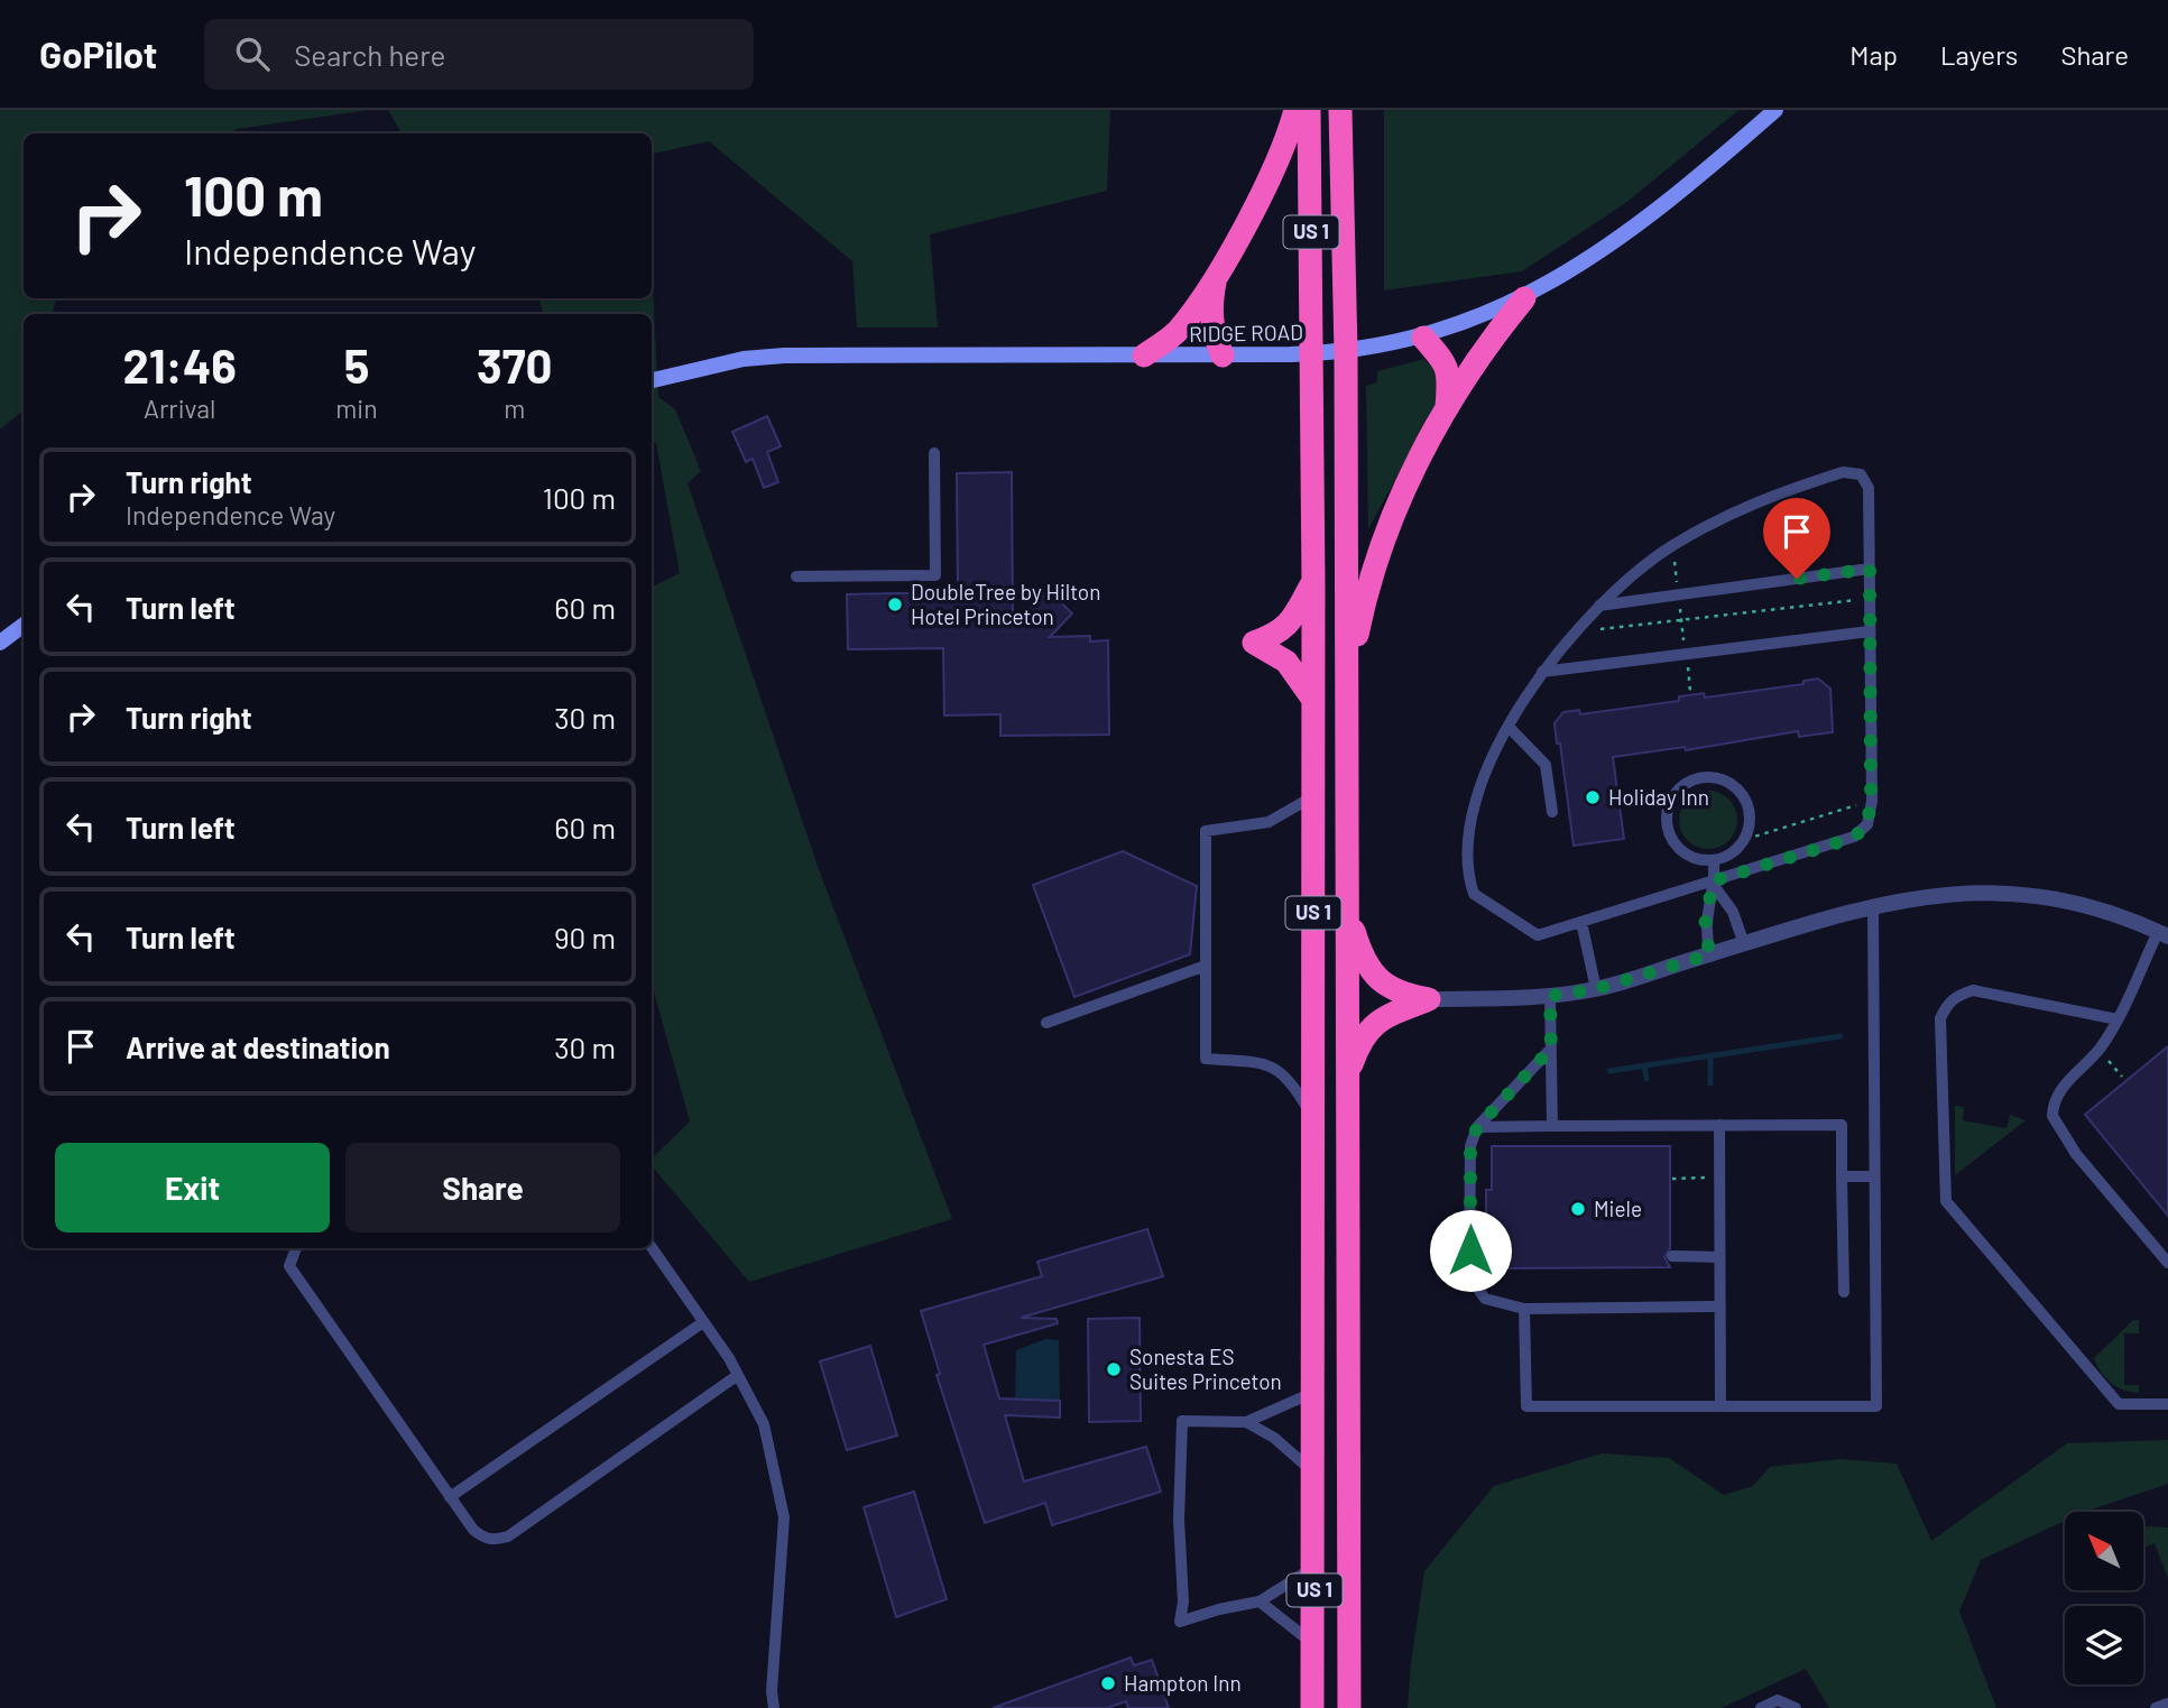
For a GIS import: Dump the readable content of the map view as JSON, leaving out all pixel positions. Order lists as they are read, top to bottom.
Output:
{
  "streets": {
    "highway": ["US 1"],
    "street": ["RIDGE ROAD"]
  },
  "crossings": [
    ["US 1", "RIDGE ROAD"]
  ],
  "places": [
    "DoubleTree by Hilton Hotel Princeton",
    "Holiday Inn",
    "Miele",
    "Sonesta ES Suites Princeton",
    "Hampton Inn"
  ],
  "north": "top left",
  "page": {
    "header": "GoPilot",
    "search": "Search here",
    "nav": ["Map", "Layers", "Share"],
    "turn": ["100 m", "Independence Way"],
    "eta": [
      "21:46",
      "Arrival",
      "5",
      "min",
      "370",
      "m"
    ],
    "list": [
      {
        "name": "Turn right",
        "note": "Independence Way",
        "value": "100 m"
      },
      {
        "name": "Turn left",
        "value": "60 m"
      },
      {
        "name": "Turn right",
        "value": "30 m"
      },
      {
        "name": "Turn left",
        "value": "60 m"
      },
      {
        "name": "Turn left",
        "value": "90 m"
      },
      {
        "name": "Arrive at destination",
        "value": "30 m"
      }
    ],
    "buttons": ["Exit", "Share"]
  }
}
